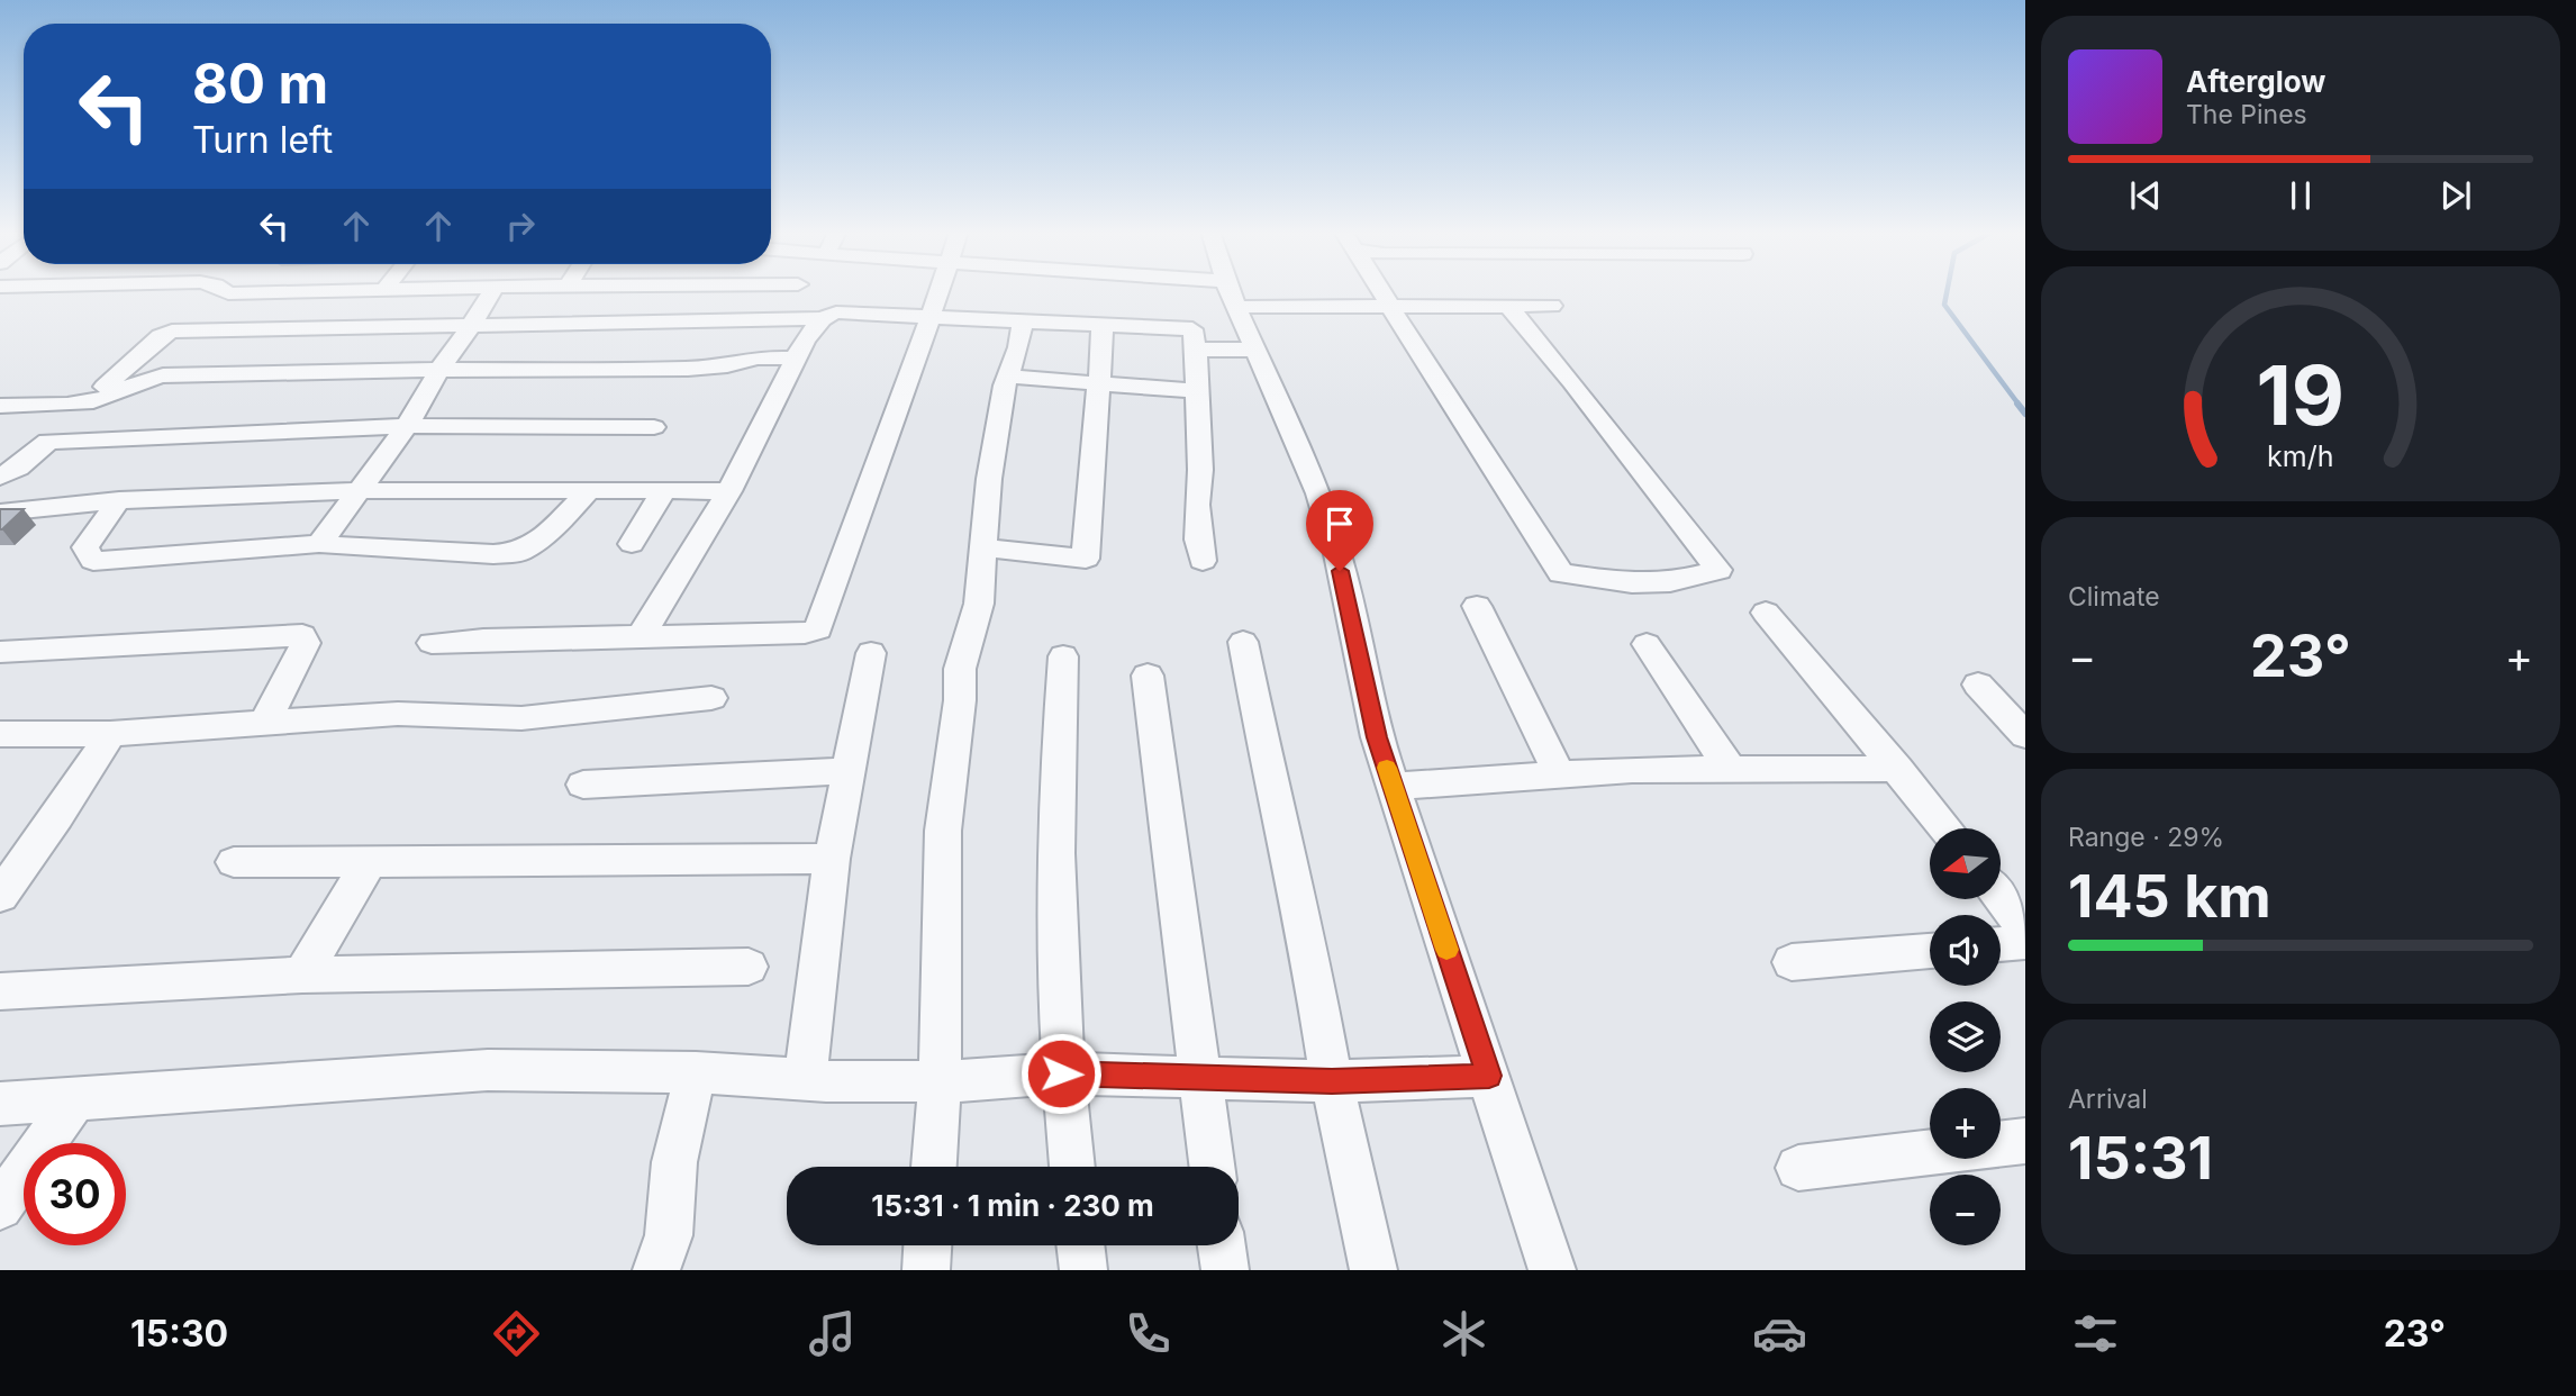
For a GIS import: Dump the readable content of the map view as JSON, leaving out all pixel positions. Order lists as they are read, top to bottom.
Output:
{
  "north": "left",
  "page": {
    "turn": ["80 m", "Turn left"],
    "song": ["Afterglow", "The Pines"],
    "tile": [
      "Climate",
      ["Range · 29%", "145 km"],
      ["Arrival", "15:31"]
    ],
    "heat": ["−", "23°", "+"],
    "map_buttons": ["+", "−"],
    "limit": "30",
    "trip": "15:31 · 1 min · 230 m",
    "tabs": ["15:30", "23°"],
    "gauge": ["19", "km/h"]
  }
}
